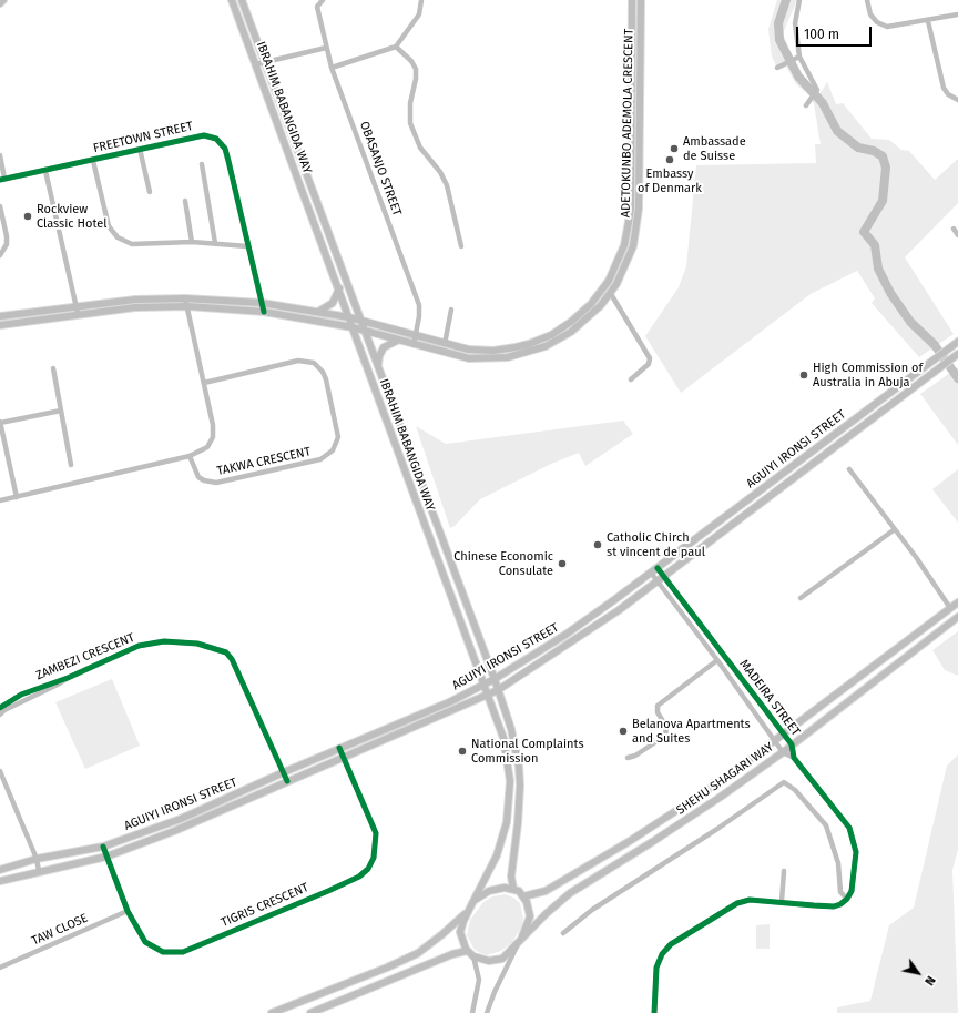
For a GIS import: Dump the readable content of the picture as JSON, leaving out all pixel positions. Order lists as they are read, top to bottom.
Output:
{
  "streets": {
    "main road": [
      "IBRAHIM BABANGIDA WAY",
      "ADETOKUNBO ADEMOLA CRESCENT",
      "AGUIYI IRONSI STREET",
      "SHEHU SHAGARI WAY"
    ],
    "street": [
      "FREETOWN STREET",
      "OBASANJO STREET",
      "TAKWA CRESCENT",
      "ZAMBEZI CRESCENT",
      "MADEIRA STREET",
      "TIGRIS CRESCENT",
      "TAW CLOSE"
    ]
  },
  "crossings": [
    ["IBRAHIM BABANGIDA WAY", "ADETOKUNBO ADEMOLA CRESCENT"],
    ["IBRAHIM BABANGIDA WAY", "AGUIYI IRONSI STREET"],
    ["IBRAHIM BABANGIDA WAY", "SHEHU SHAGARI WAY"],
    ["ADETOKUNBO ADEMOLA CRESCENT", "FREETOWN STREET"],
    ["ADETOKUNBO ADEMOLA CRESCENT", "OBASANJO STREET"],
    ["AGUIYI IRONSI STREET", "ZAMBEZI CRESCENT"],
    ["AGUIYI IRONSI STREET", "MADEIRA STREET"],
    ["AGUIYI IRONSI STREET", "TIGRIS CRESCENT"],
    ["MADEIRA STREET", "SHEHU SHAGARI WAY"],
    ["TIGRIS CRESCENT", "TAW CLOSE"]
  ],
  "places": [
    "Ambassade de Suisse",
    "Embassy of Denmark",
    "Rockview Classic Hotel",
    "High Commission of Australia in Abuja",
    "Catholic Chirch st vincent de paul",
    "Chinese Economic Consulate",
    "Belanova Apartments and Suites",
    "National Complaints Commission"
  ],
  "scale_bar": "100 m",
  "north": "bottom right"
}
